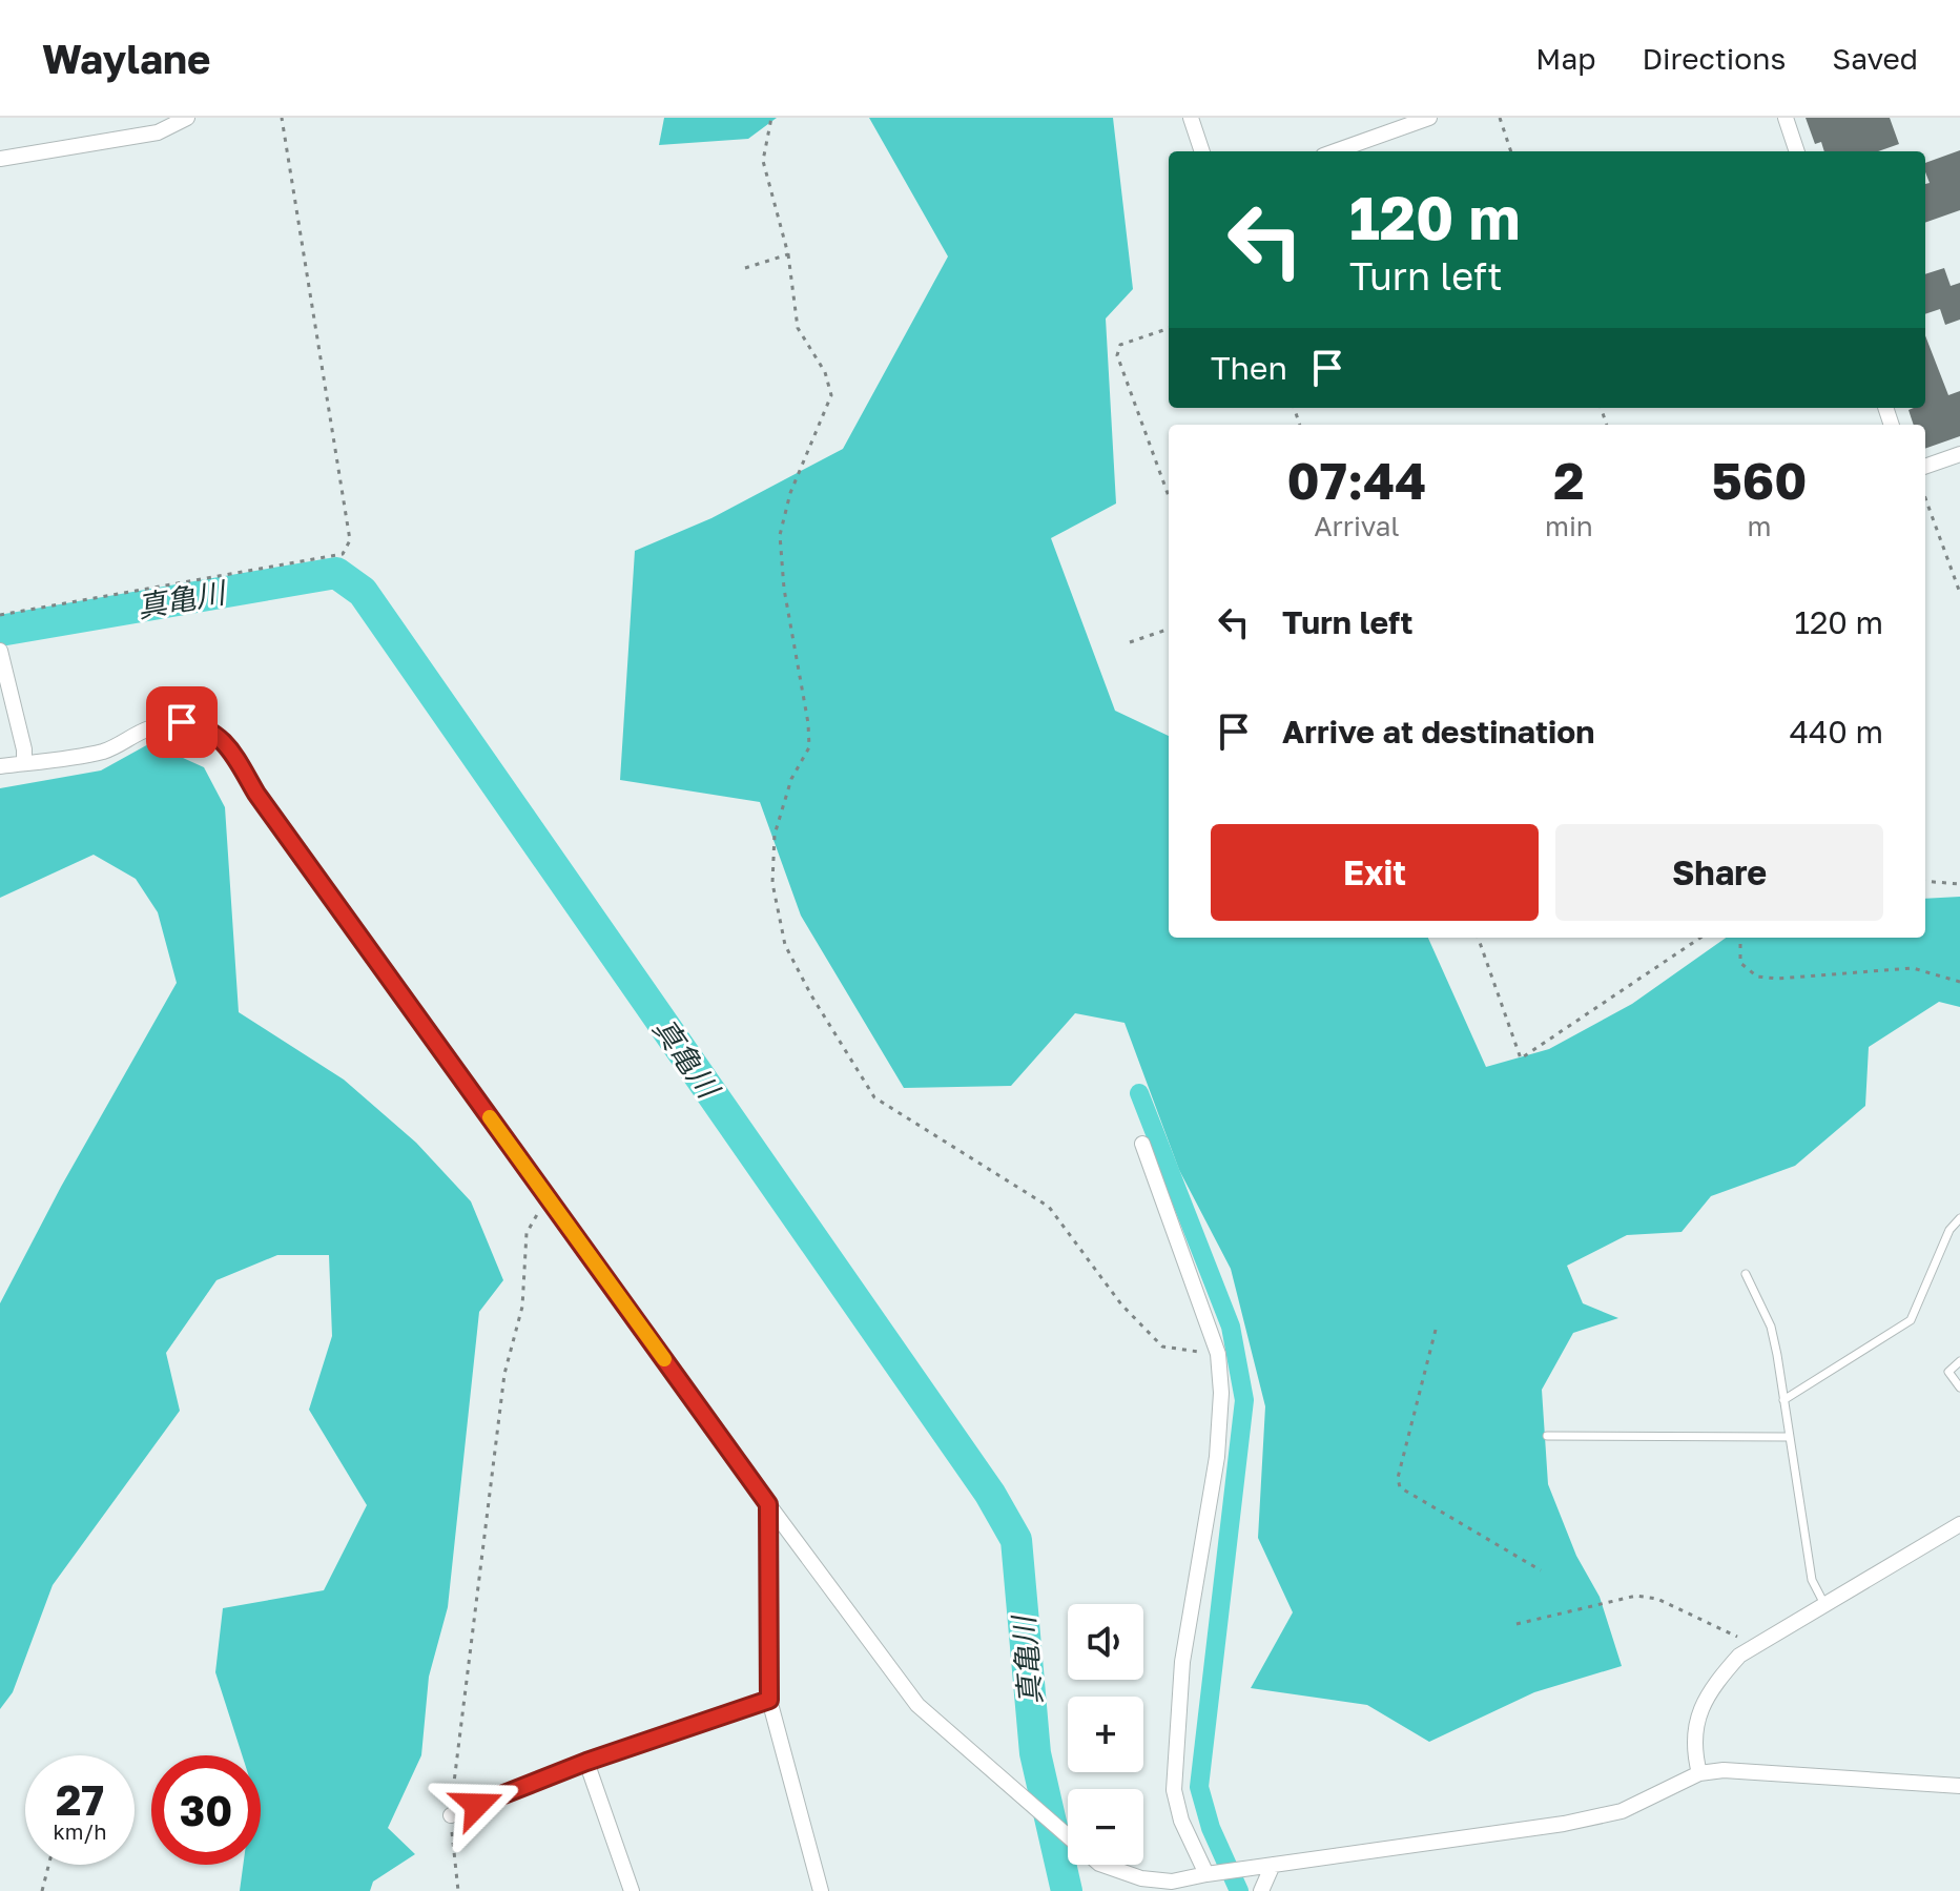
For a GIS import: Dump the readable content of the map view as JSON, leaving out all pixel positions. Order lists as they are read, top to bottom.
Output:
{
  "water": ["真亀川"],
  "page": {
    "header": "Waylane",
    "nav": ["Map", "Directions", "Saved"],
    "turn": ["120 m", "Turn left"],
    "then": "Then",
    "eta": [
      "07:44",
      "Arrival",
      "2",
      "min",
      "560",
      "m"
    ],
    "list": [
      {
        "name": "Turn left",
        "value": "120 m"
      },
      {
        "name": "Arrive at destination",
        "value": "440 m"
      }
    ],
    "buttons": ["Exit", "Share"],
    "map_buttons": ["+", "−"],
    "speed": "27 km/h",
    "limit": "30"
  }
}
